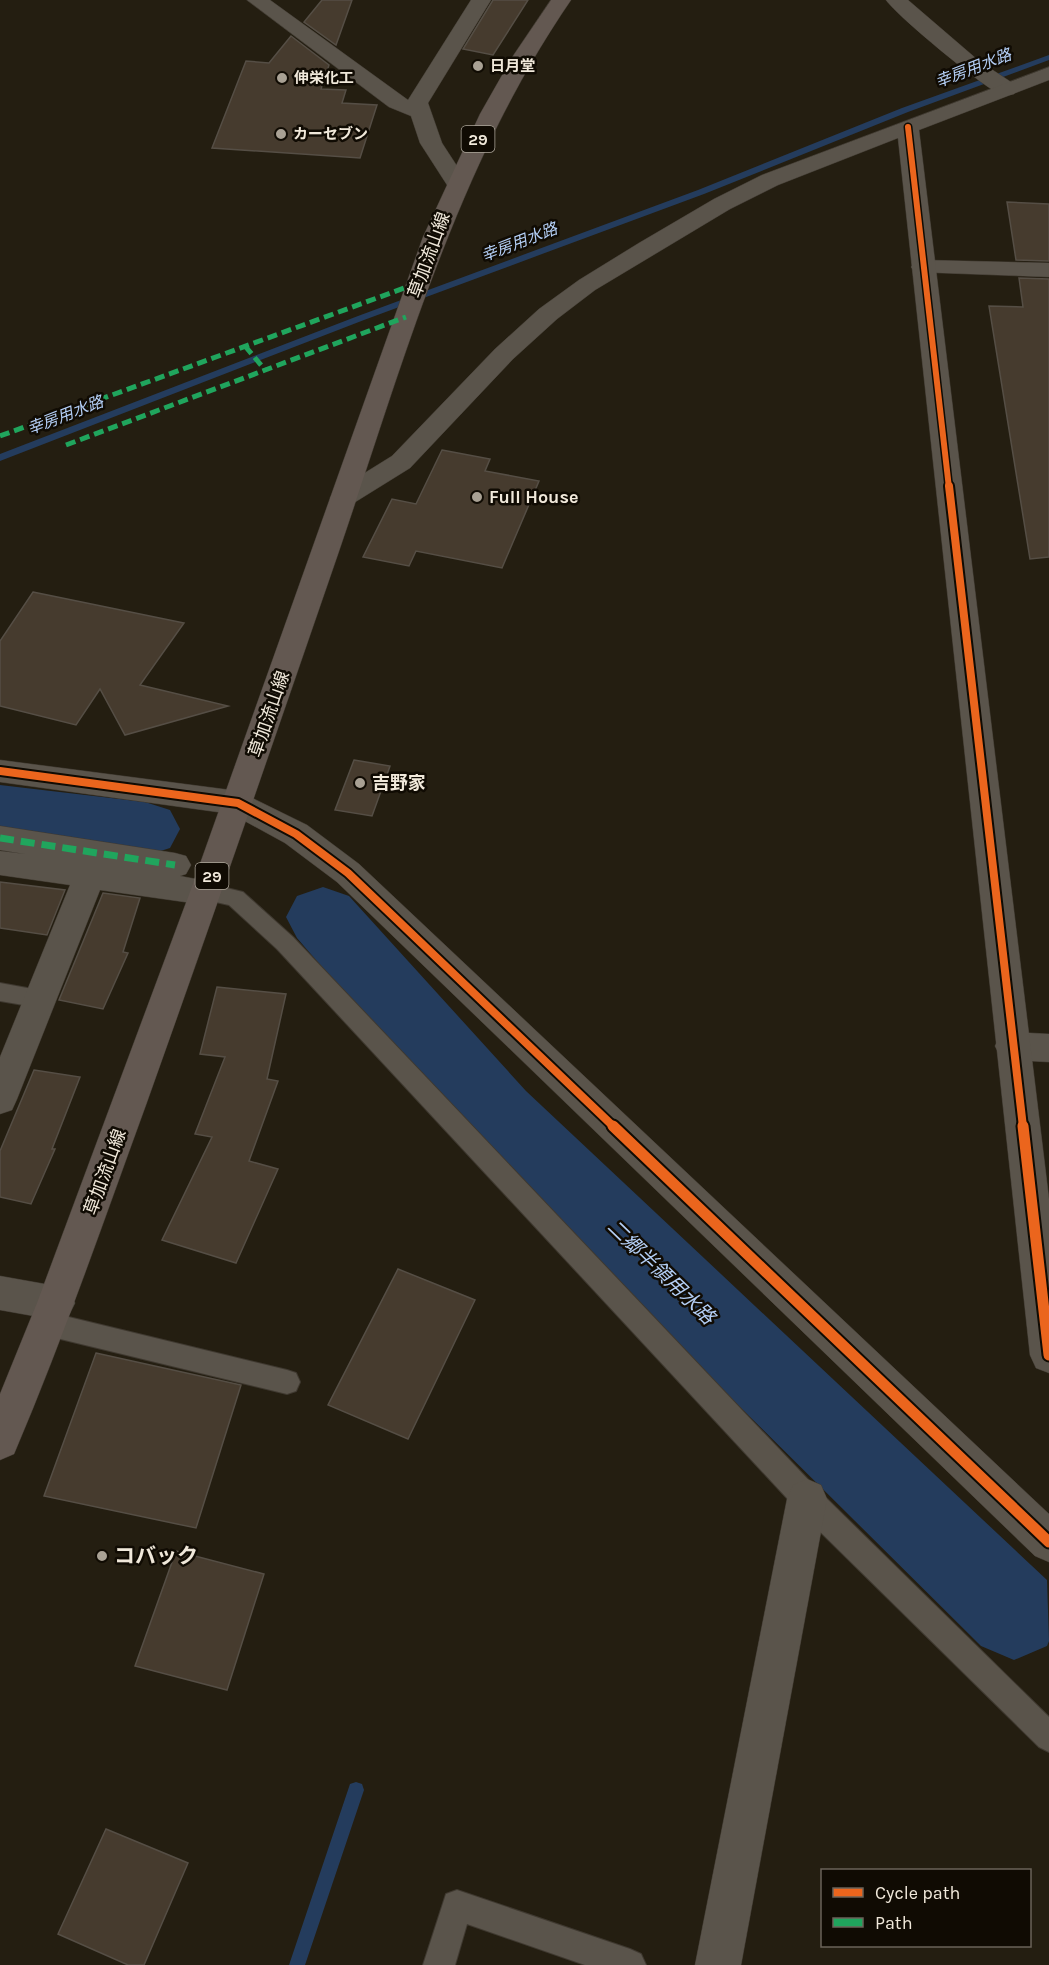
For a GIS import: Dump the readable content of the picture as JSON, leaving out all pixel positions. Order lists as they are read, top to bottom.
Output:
{
  "streets": {
    "main road": ["29", "草加流山線"]
  },
  "water": ["幸房用水路", "二郷半領用水路"],
  "places": [
    "日月堂",
    "伸栄化工",
    "カーセブン",
    "Full House",
    "吉野家",
    "コバック"
  ],
  "legend": ["Cycle path", "Path"]
}
